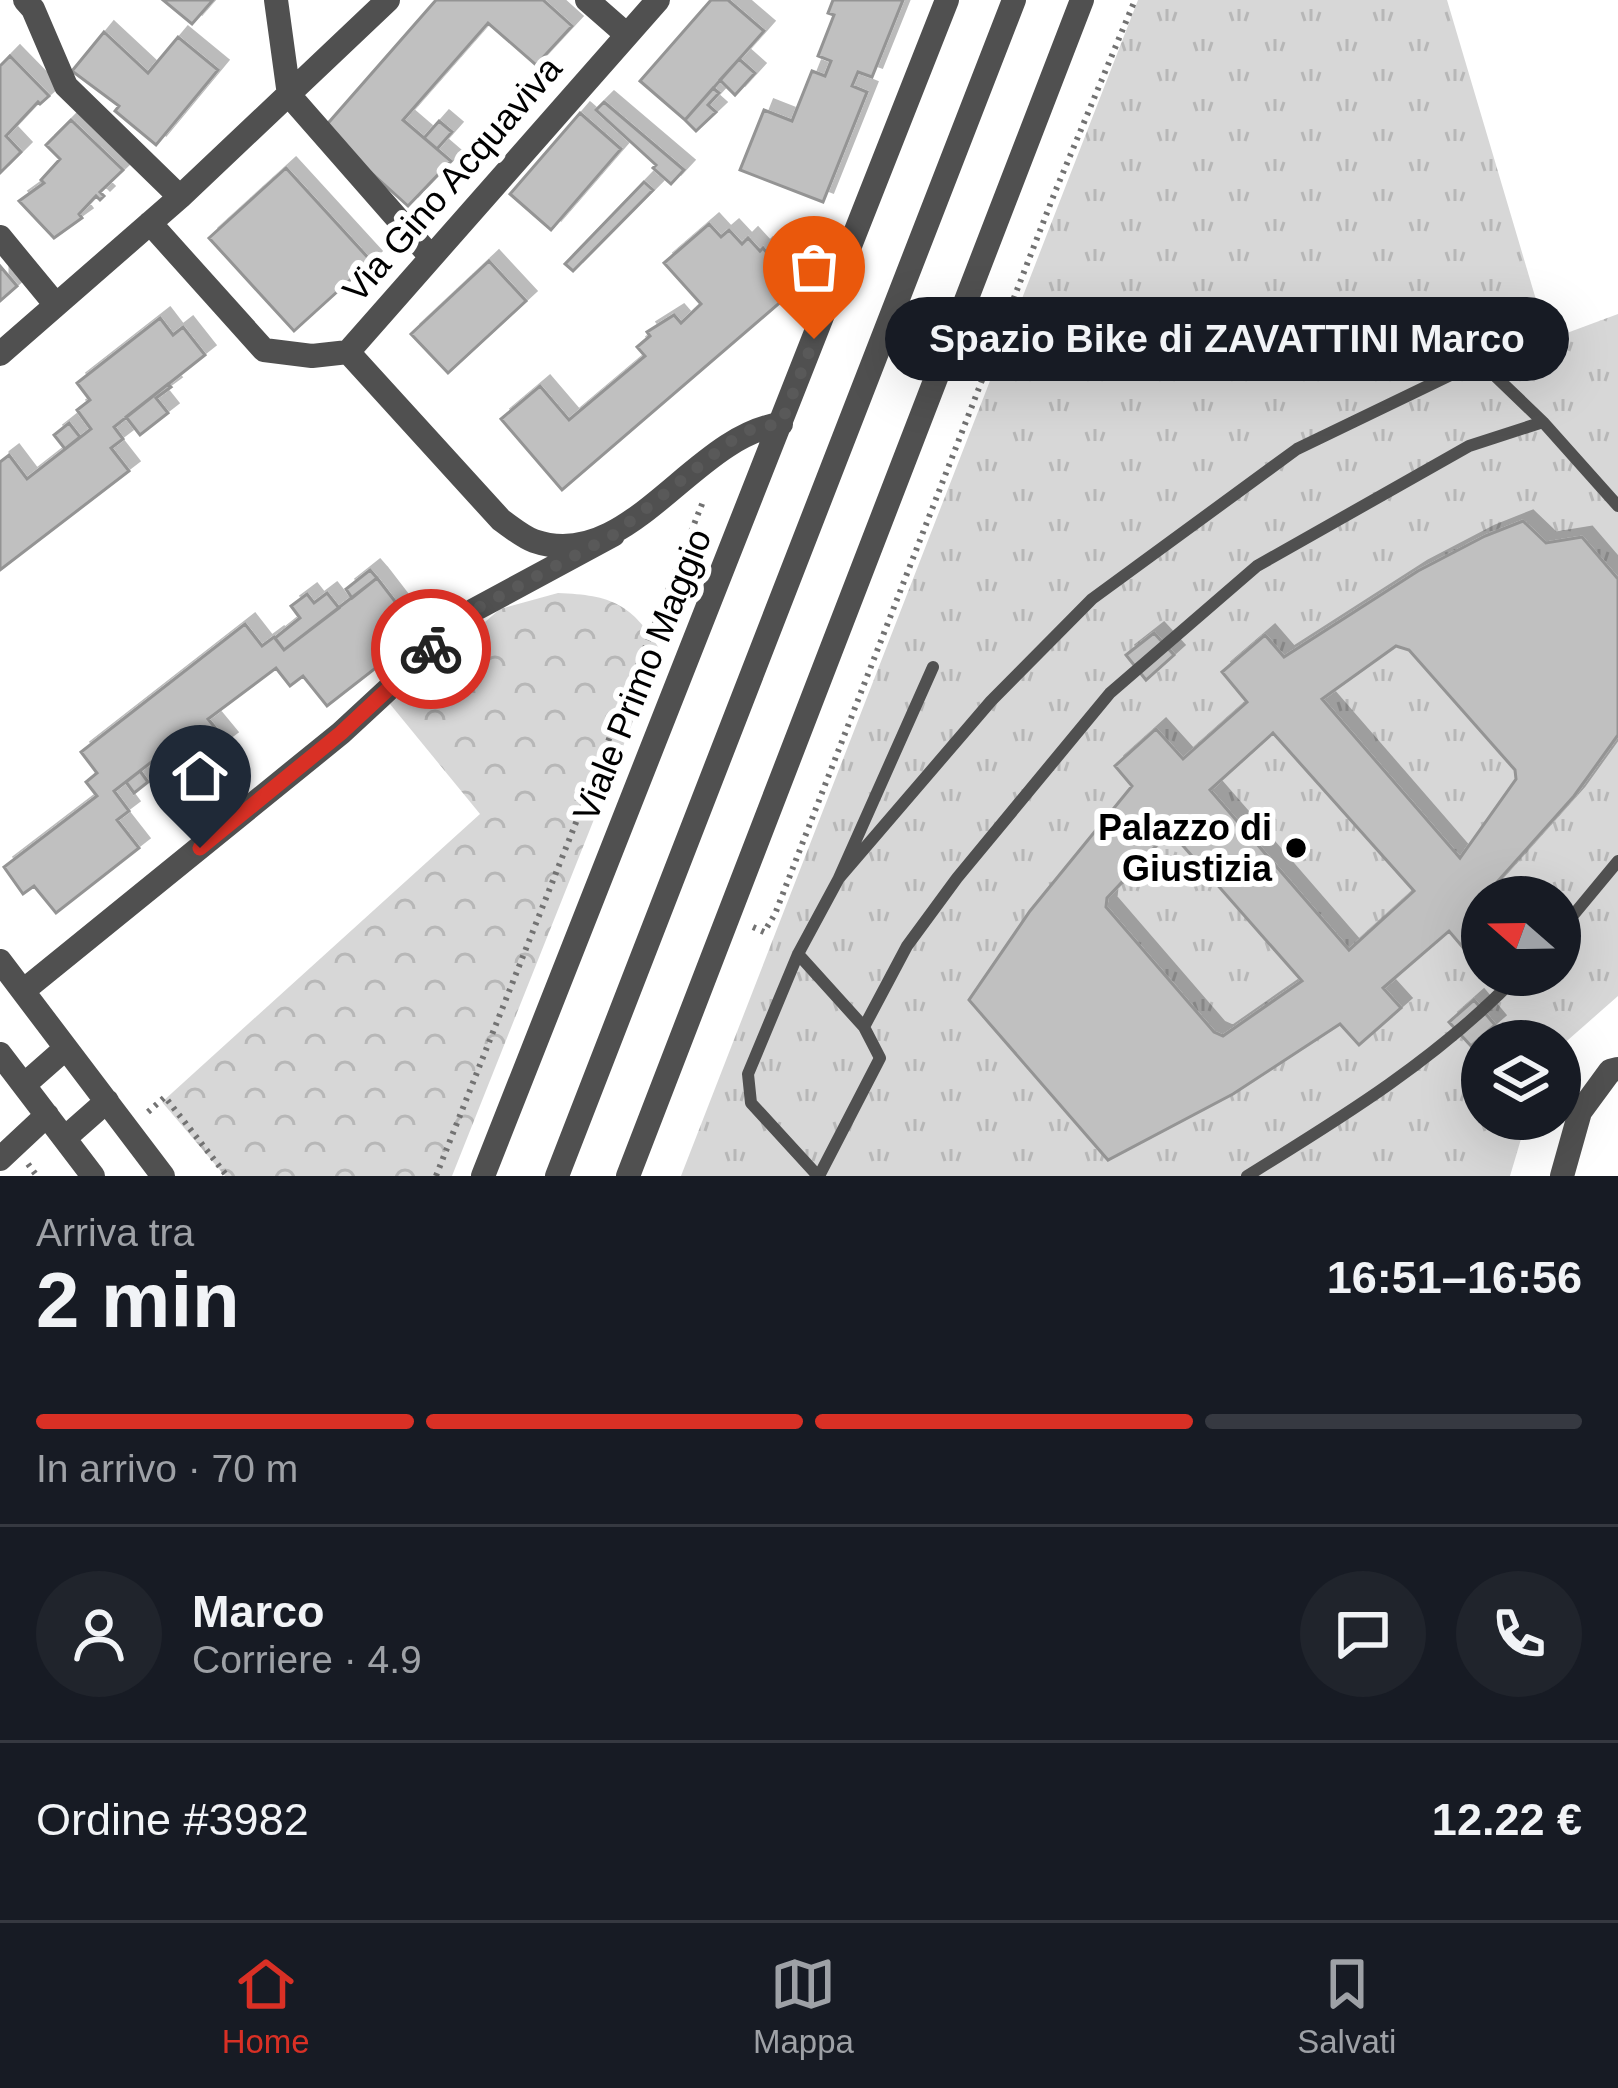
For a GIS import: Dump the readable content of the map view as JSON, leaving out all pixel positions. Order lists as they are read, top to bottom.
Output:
{
  "streets": {
    "street": ["Via Gino Acquaviva", "Viale Primo Maggio"]
  },
  "places": ["Spazio Bike di ZAVATTINI Marco", "Palazzo di Giustizia"],
  "north": "left",
  "page": {
    "bubble": "Spazio Bike di ZAVATTINI Marco",
    "heading": ["2 min", "Arriva tra", "16:51–16:56"],
    "panel": [
      "Marco",
      "Corriere · 4.9",
      "Ordine #3982",
      "12.22 €"
    ],
    "bar": "In arrivo · 70 m",
    "tabs": ["Home", "Mappa", "Salvati"]
  }
}
